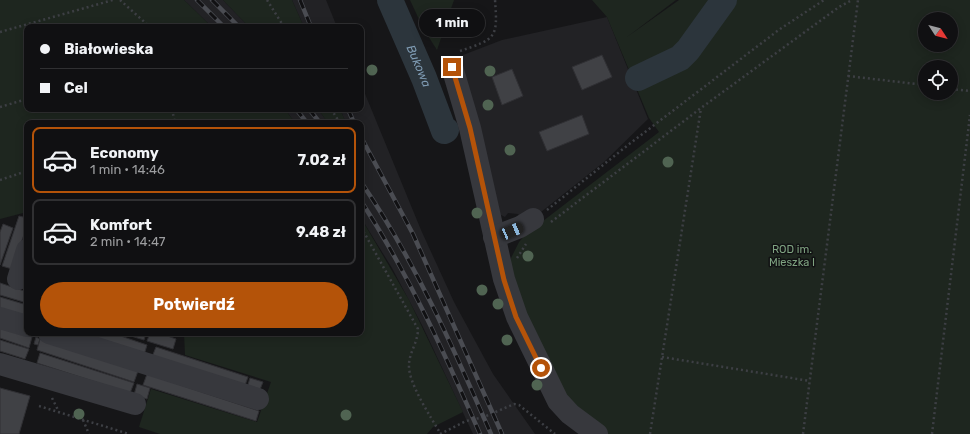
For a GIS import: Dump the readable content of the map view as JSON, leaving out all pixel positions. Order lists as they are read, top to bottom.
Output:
{
  "water": ["Bukowa"],
  "parks": ["ROD im. Mieszka I"],
  "north": "bottom right",
  "page": {
    "bubble": "1 min",
    "banner": ["Białowieska", "Cel"],
    "list": [
      {
        "name": "Economy",
        "note": "1 min · 14:46",
        "value": "7.02 zł"
      },
      {
        "name": "Komfort",
        "note": "2 min · 14:47",
        "value": "9.48 zł"
      }
    ],
    "buttons": "Potwierdź"
  }
}
